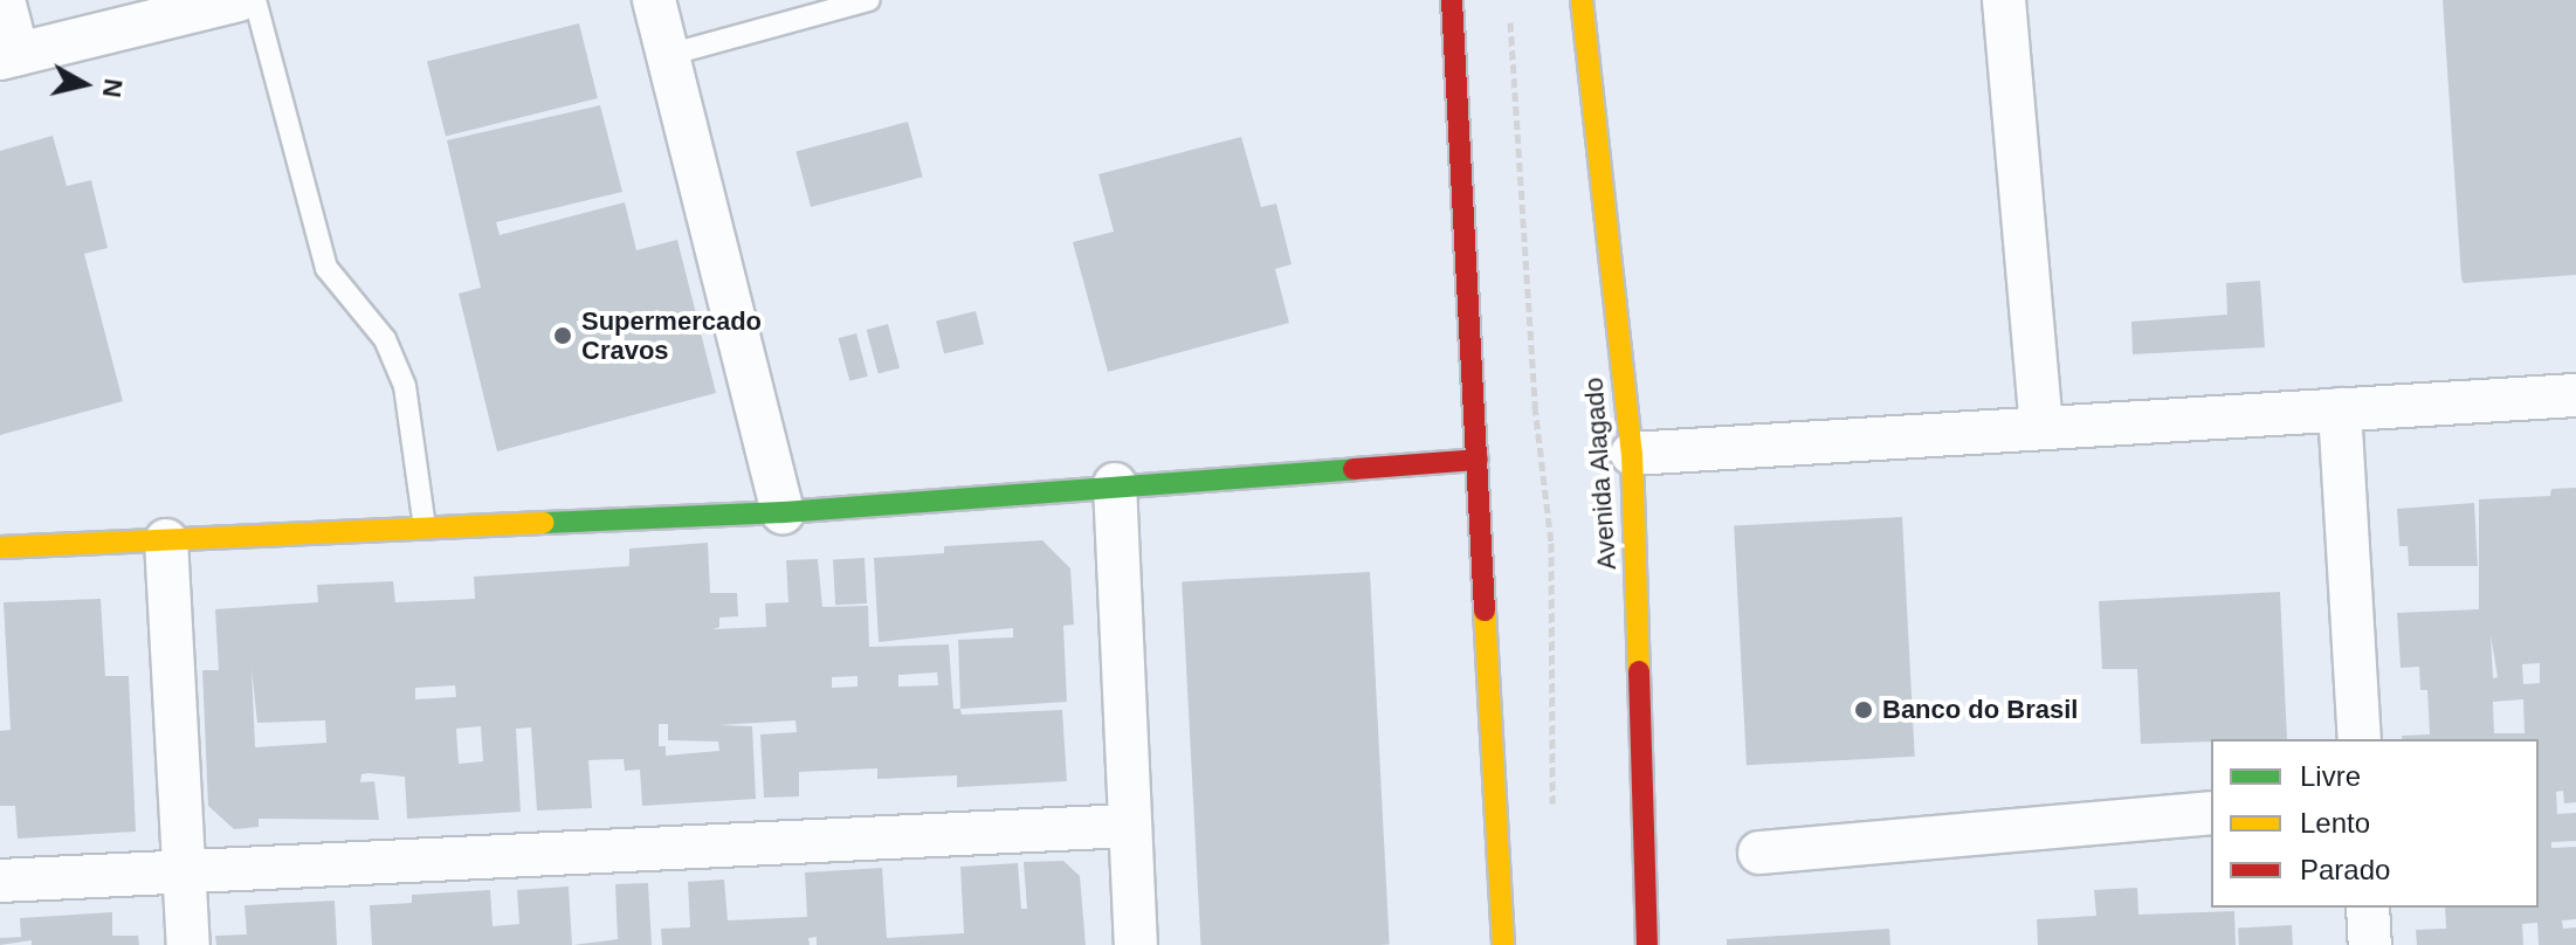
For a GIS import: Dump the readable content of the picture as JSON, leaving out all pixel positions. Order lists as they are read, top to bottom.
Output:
{
  "streets": {
    "main road": ["Avenida Alagado"]
  },
  "places": ["Supermercado Cravos", "Banco do Brasil"],
  "legend": ["Livre", "Lento", "Parado"],
  "north": "right"
}
